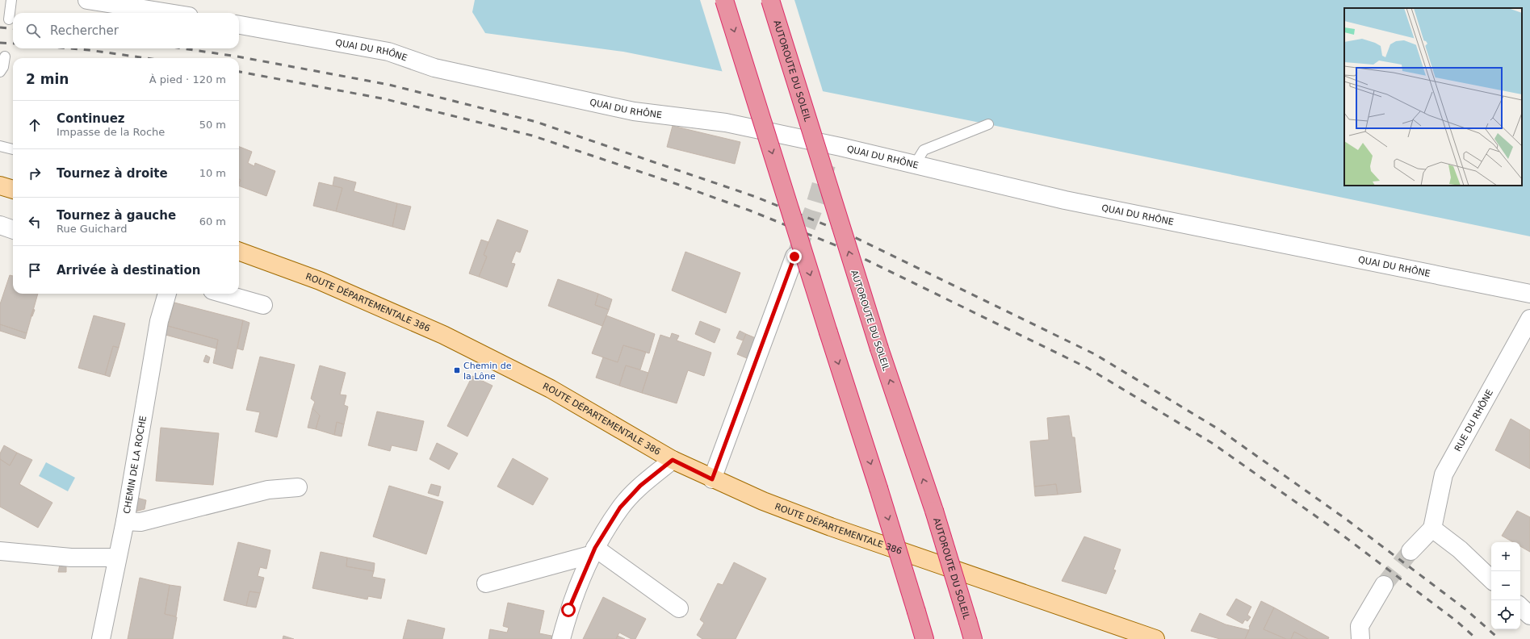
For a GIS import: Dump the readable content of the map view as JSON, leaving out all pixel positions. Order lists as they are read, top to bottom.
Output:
{
  "streets": {
    "highway": ["AUTOROUTE DU SOLEIL"],
    "main road": ["ROUTE DÉPARTEMENTALE 386"],
    "street": ["QUAI DU RHÔNE", "RUE DU RHÔNE", "CHEMIN DE LA ROCHE"]
  },
  "places": {
    "transit": ["Chemin de la Lône"]
  },
  "page": {
    "search": "Rechercher",
    "heading": ["2 min", "À pied · 120 m"],
    "list": [
      ["Continuez", "Impasse de la Roche", "50 m"],
      ["Tournez à droite", "10 m"],
      ["Tournez à gauche", "Rue Guichard", "60 m"],
      "Arrivée à destination"
    ],
    "map_buttons": ["+", "−"]
  }
}
